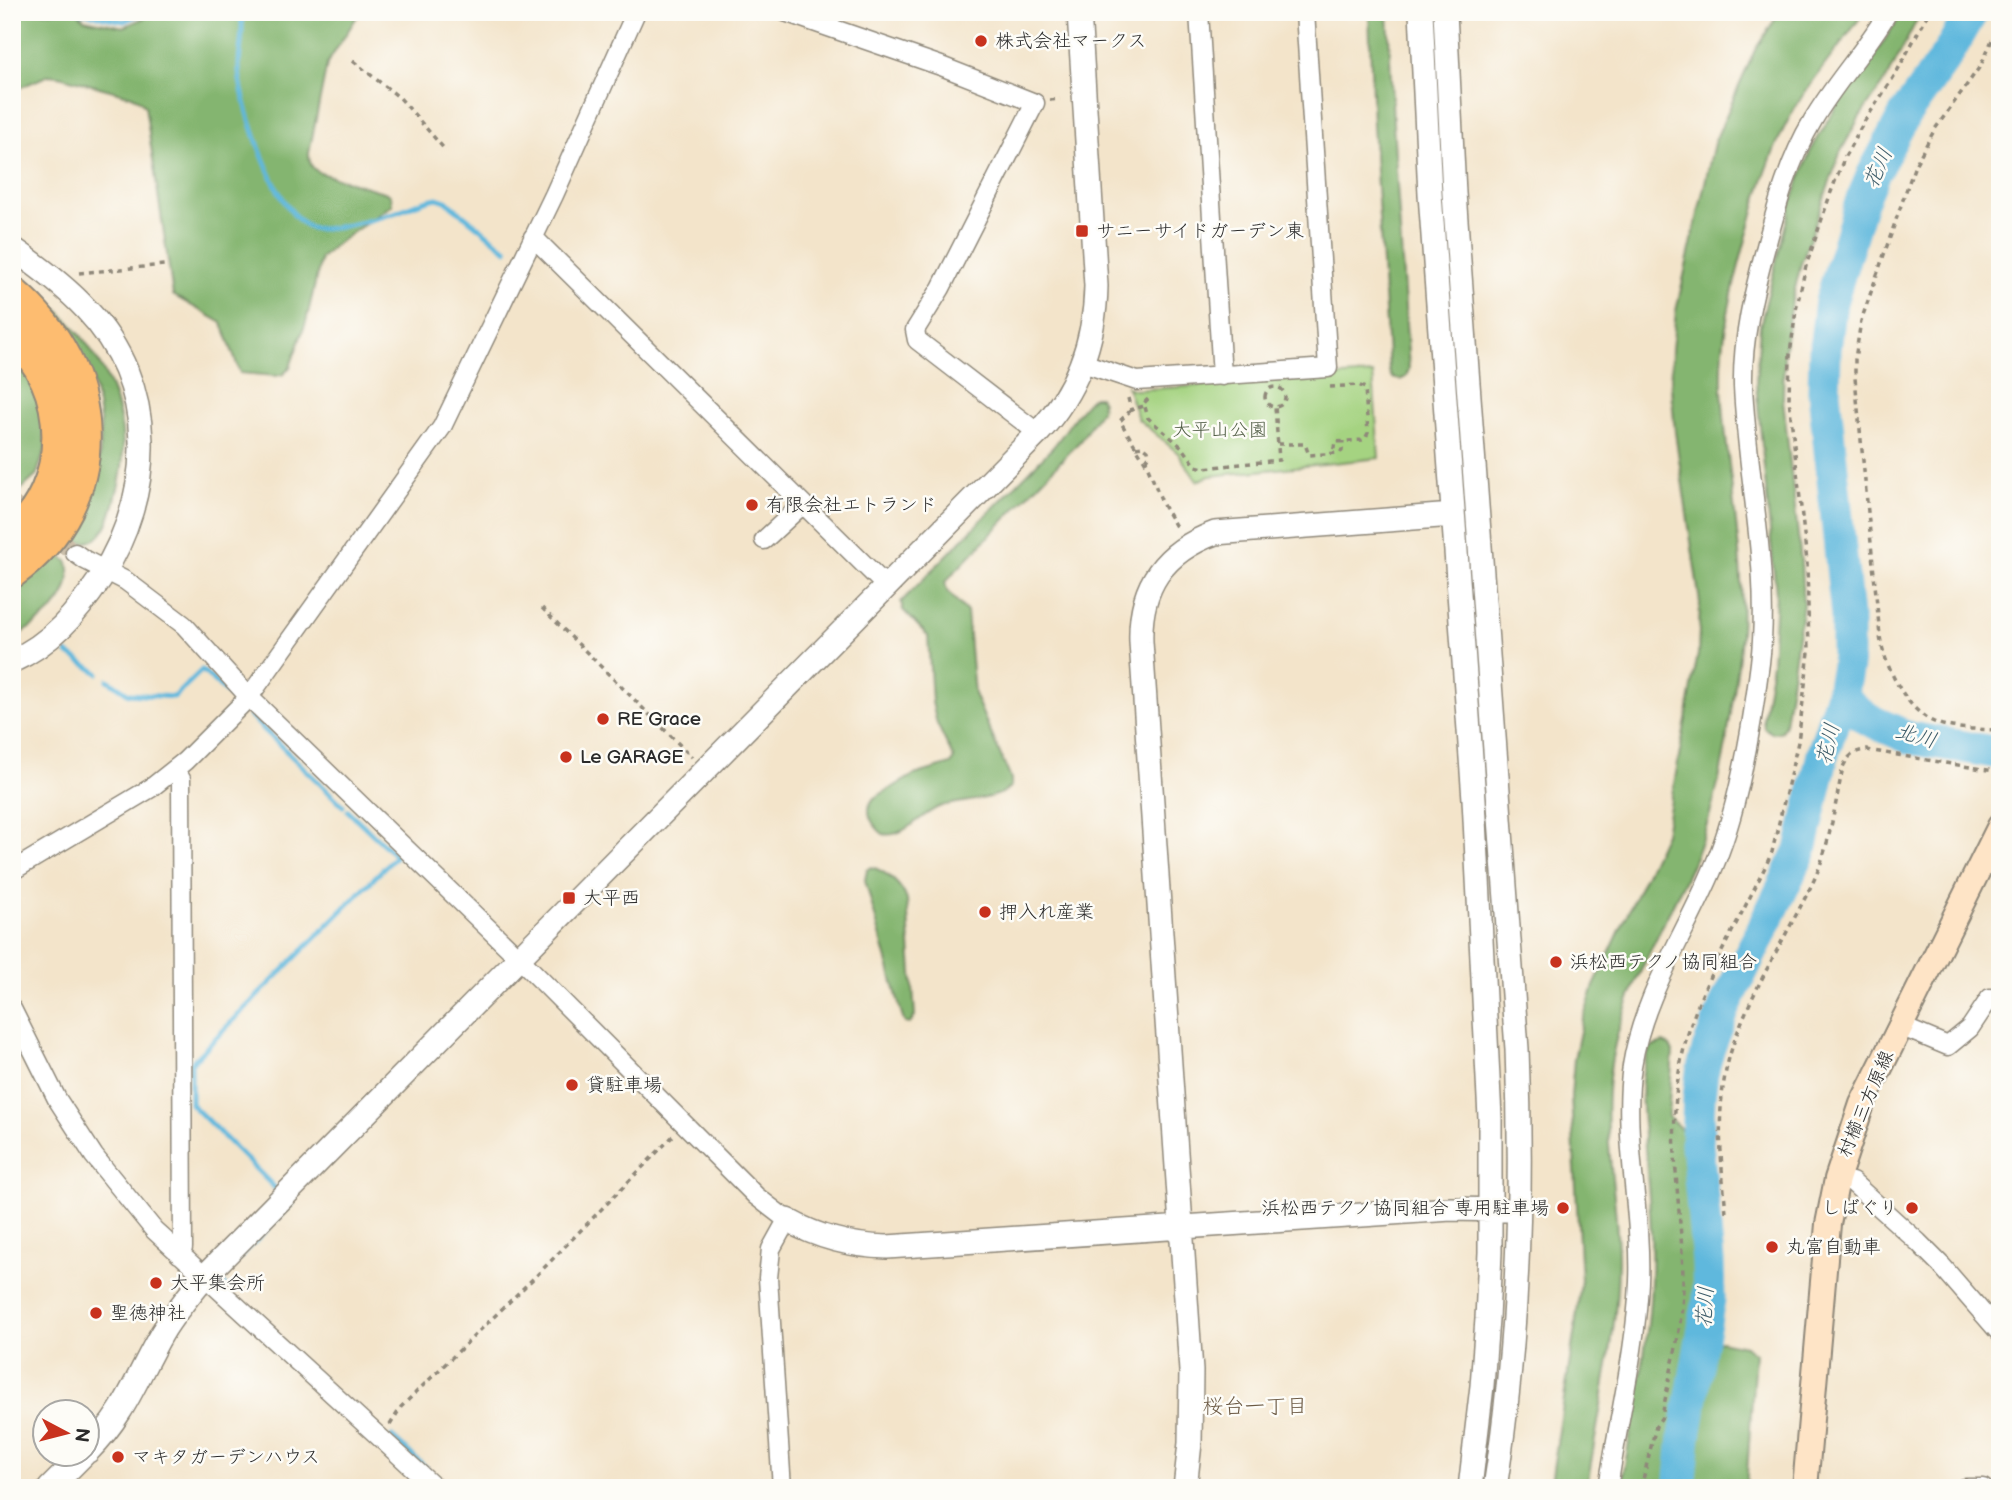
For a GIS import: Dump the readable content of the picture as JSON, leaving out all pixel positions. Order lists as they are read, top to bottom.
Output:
{
  "streets": {
    "main road": ["村櫛三方原線"]
  },
  "districts": ["桜台一丁目"],
  "water": ["花川", "北川"],
  "parks": ["大平山公園"],
  "places": {
    "other": [
      "株式会社マークス",
      "有限会社エトランド",
      "RE Grace",
      "Le GARAGE",
      "押入れ産業",
      "浜松西テクノ協同組合",
      "貸駐車場",
      "浜松西テクノ協同組合 専用駐車場",
      "しばぐり",
      "丸富自動車",
      "大平集会所",
      "聖徳神社",
      "マキタガーデンハウス"
    ],
    "transit": ["サニーサイドガーデン東", "大平西"]
  },
  "north": "right"
}
